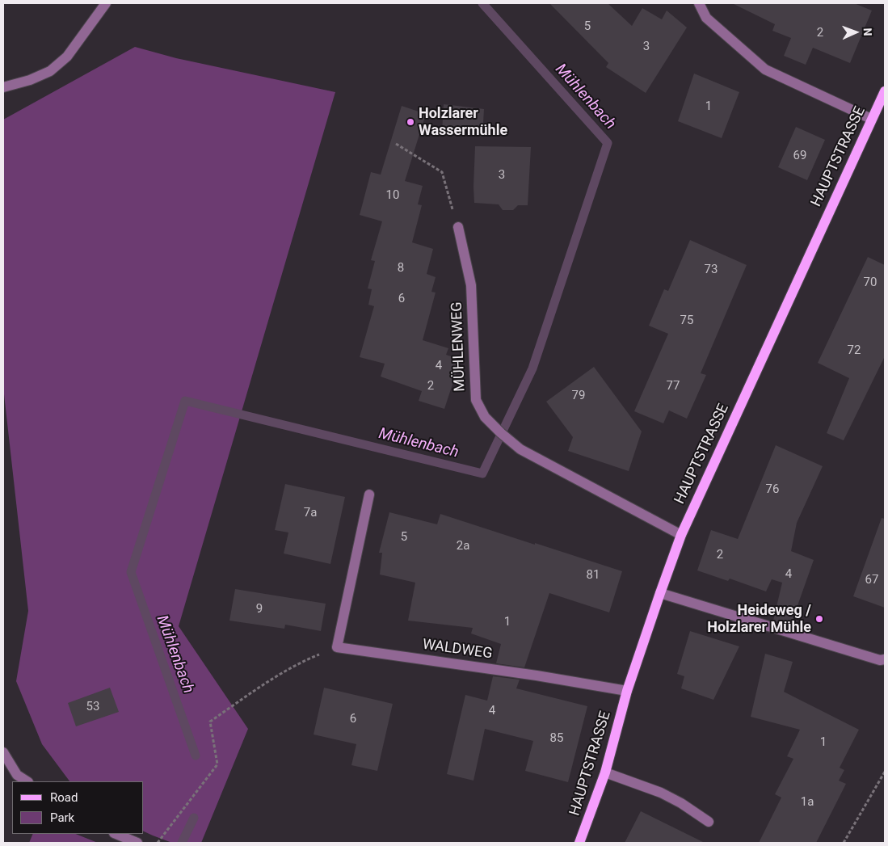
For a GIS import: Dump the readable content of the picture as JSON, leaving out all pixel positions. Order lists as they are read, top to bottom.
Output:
{
  "streets": {
    "main road": ["HAUPTSTRASSE"],
    "street": ["MÜHLENWEG", "WALDWEG"]
  },
  "crossings": [
    ["HAUPTSTRASSE", "MÜHLENWEG"],
    ["HAUPTSTRASSE", "WALDWEG"]
  ],
  "water": ["Mühlenbach"],
  "places": ["Holzlarer Wassermühle", "Heideweg / Holzlarer Mühle"],
  "house_numbers": [
    "5",
    "2",
    "3",
    "1",
    "69",
    "3",
    "10",
    "8",
    "73",
    "70",
    "6",
    "75",
    "72",
    "4",
    "2",
    "77",
    "79",
    "76",
    "7a",
    "5",
    "2a",
    "2",
    "4",
    "81",
    "67",
    "9",
    "1",
    "53",
    "4",
    "6",
    "85",
    "1",
    "1a"
  ],
  "legend": ["Road", "Park"],
  "north": "right"
}
